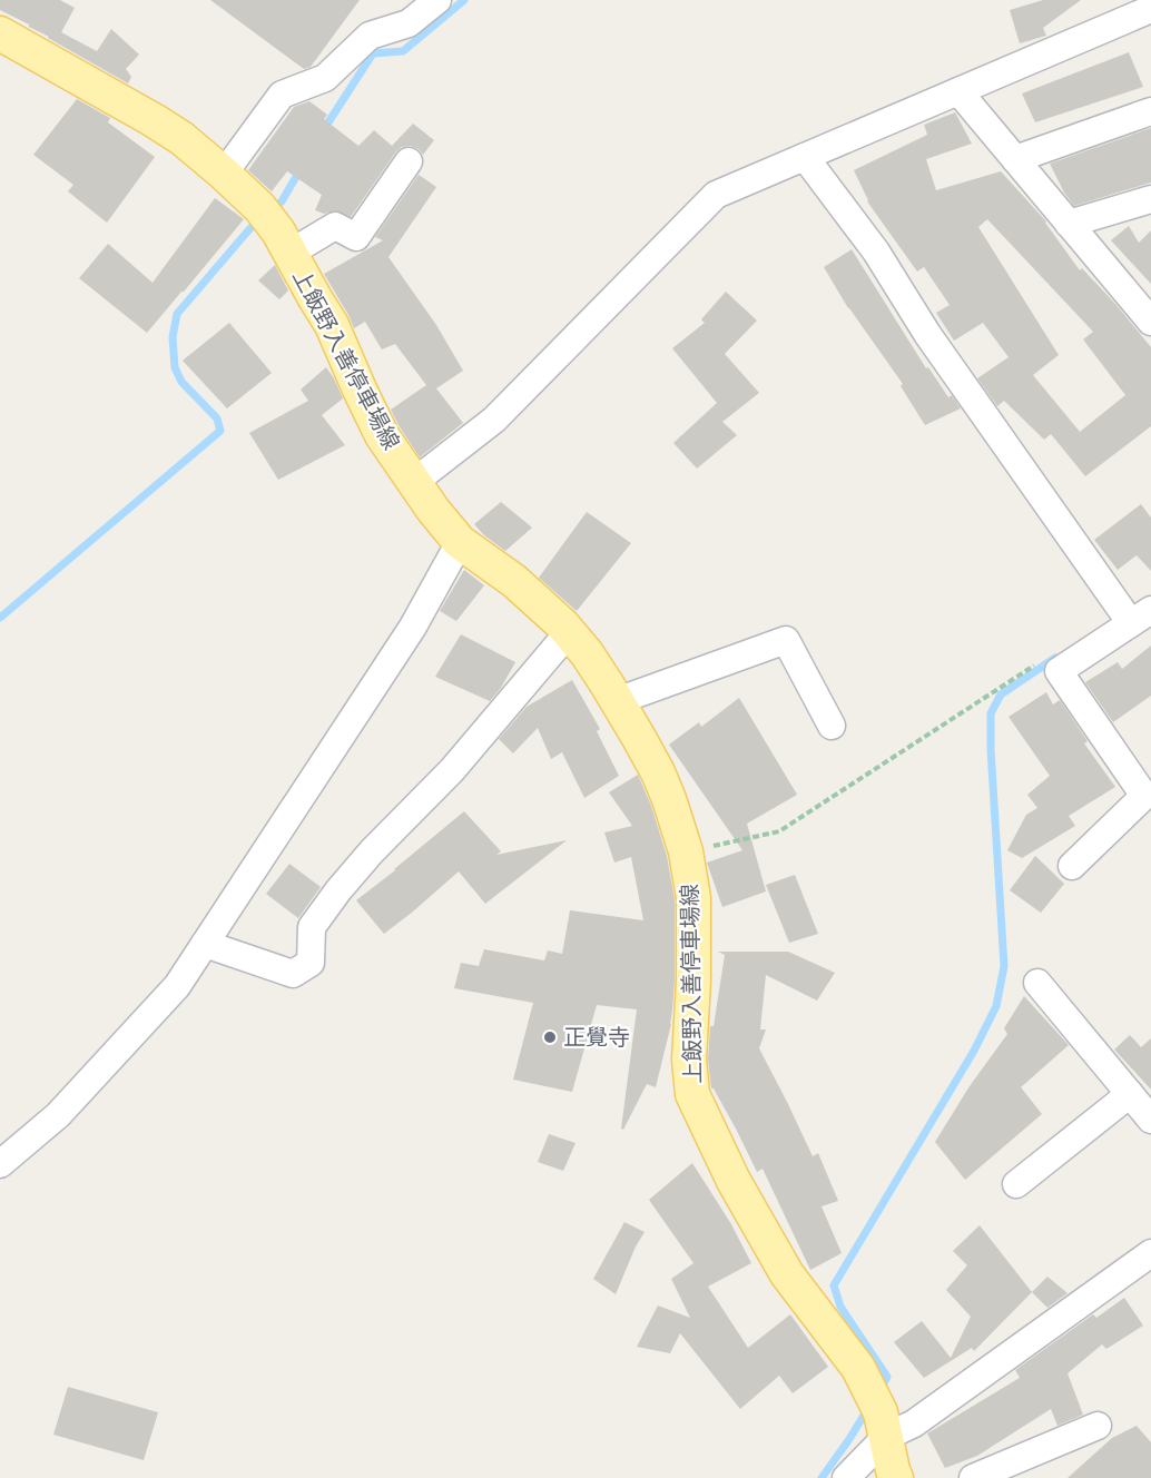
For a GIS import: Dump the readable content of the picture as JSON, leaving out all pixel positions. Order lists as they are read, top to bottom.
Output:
{
  "streets": {
    "main road": ["上飯野入善停車場線"]
  },
  "places": ["正覺寺"]
}
